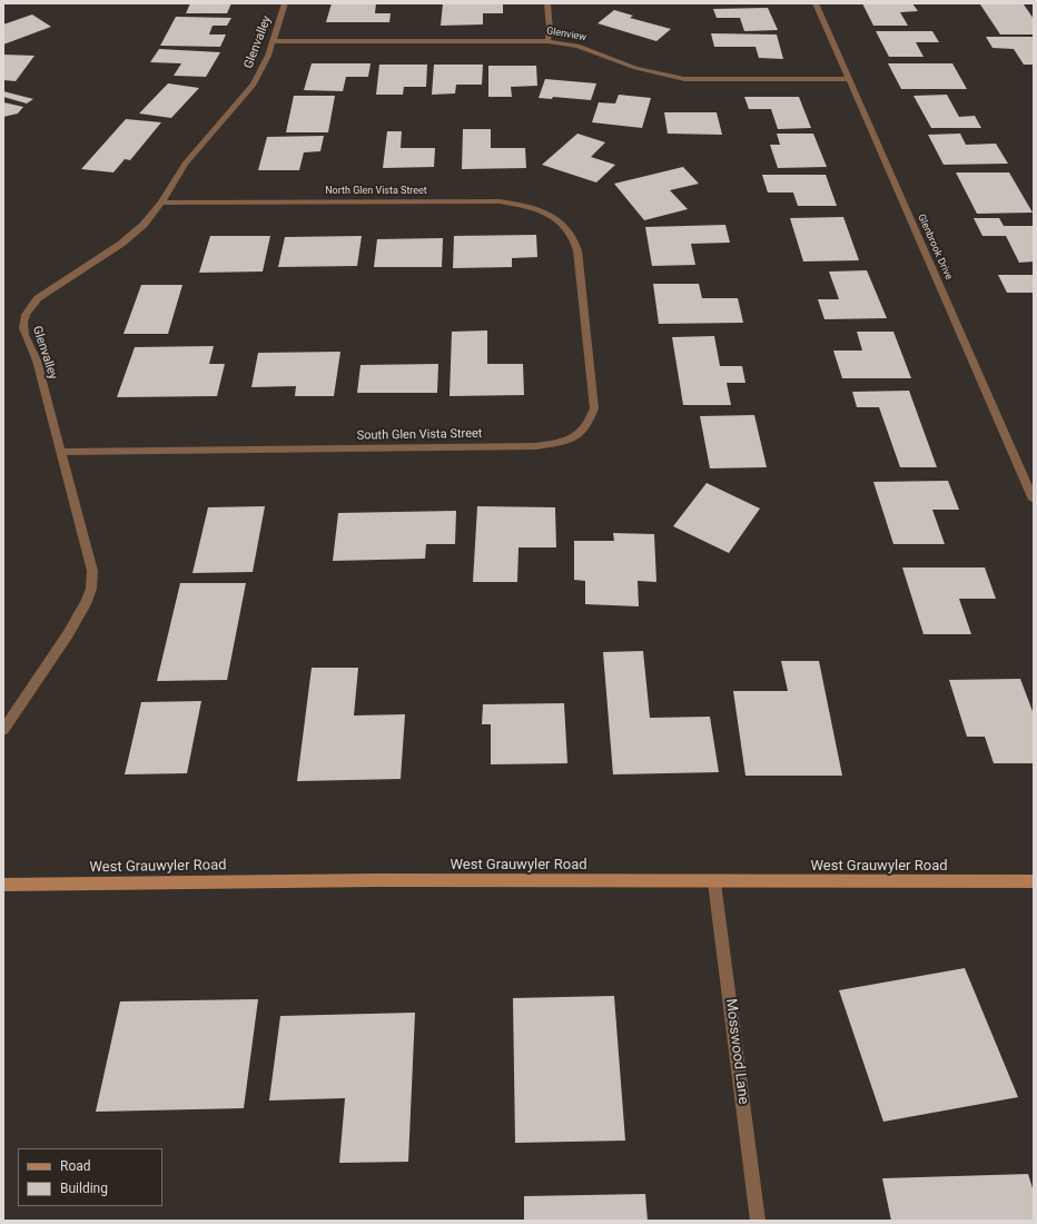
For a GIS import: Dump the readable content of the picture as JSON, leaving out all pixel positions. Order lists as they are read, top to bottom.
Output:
{
  "streets": {
    "main road": ["West Grauwyler Road"],
    "street": [
      "Glenview",
      "Glenvalley",
      "North Glen Vista Street",
      "Glenbrook Drive",
      "South Glen Vista Street",
      "Mosswood Lane"
    ]
  },
  "crossings": [
    ["Glenview", "Glenvalley"],
    ["Glenview", "Glenbrook Drive"],
    ["Glenvalley", "North Glen Vista Street"],
    ["Glenvalley", "South Glen Vista Street"],
    ["North Glen Vista Street", "South Glen Vista Street"],
    ["West Grauwyler Road", "Mosswood Lane"]
  ],
  "legend": ["Road", "Building"]
}
